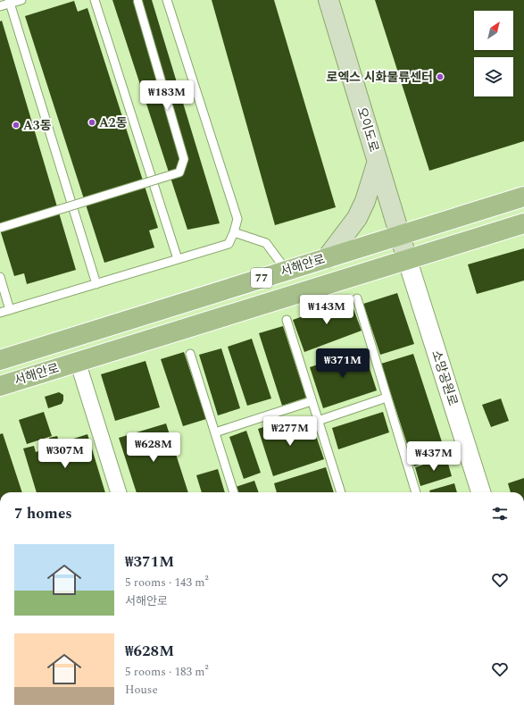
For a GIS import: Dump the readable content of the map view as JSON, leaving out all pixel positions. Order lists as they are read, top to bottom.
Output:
{
  "streets": {
    "main road": ["오이도로", "서해안로", "77"],
    "street": ["소망공원로"]
  },
  "crossings": [
    ["오이도로", "서해안로"],
    ["오이도로", "소망공원로"],
    ["서해안로", "소망공원로"]
  ],
  "places": ["로엑스 시화물류센터", "A2동", "A3동"],
  "north": "top right",
  "page": {
    "price": [
      "₩183M",
      "₩143M",
      "₩371M",
      "₩277M",
      "₩628M",
      "₩307M",
      "₩437M"
    ],
    "heading": "7 homes",
    "list": [
      {
        "name": "₩371M",
        "note": "5 rooms · 143 m² · 서해안로"
      },
      {
        "name": "₩628M",
        "note": "5 rooms · 183 m² · House"
      }
    ]
  }
}
